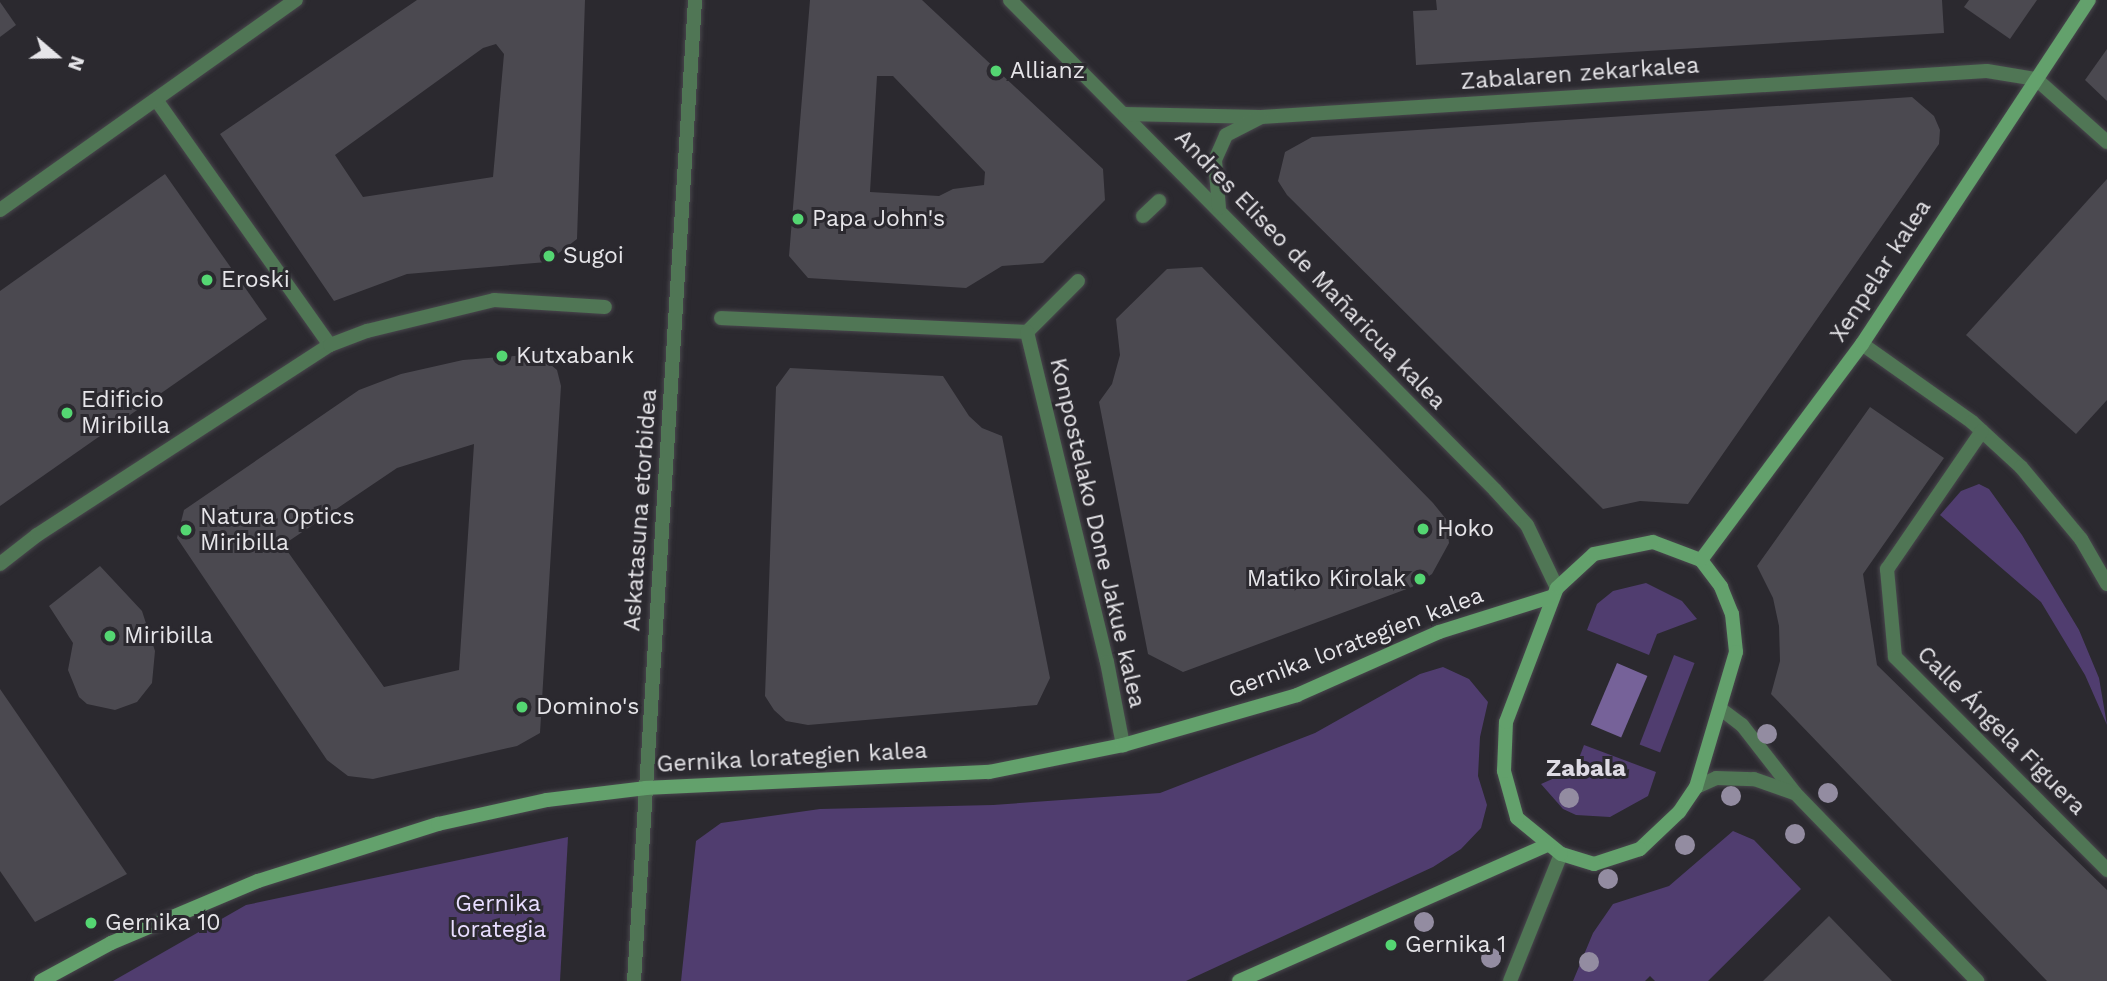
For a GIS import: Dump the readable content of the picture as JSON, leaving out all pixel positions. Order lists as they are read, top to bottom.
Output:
{
  "streets": {
    "main road": ["Xenpelar kalea", "Gernika lorategien kalea"],
    "street": [
      "Zabalaren zekarkalea",
      "Andres Eliseo de Mañaricua kalea",
      "Askatasuna etorbidea",
      "Konpostelako Done Jakue kalea",
      "Calle Ángela Figuera"
    ]
  },
  "crossings": [
    ["Zabalaren zekarkalea", "Andres Eliseo de Mañaricua kalea"],
    ["Zabalaren zekarkalea", "Xenpelar kalea"],
    ["Andres Eliseo de Mañaricua kalea", "Gernika lorategien kalea"],
    ["Askatasuna etorbidea", "Gernika lorategien kalea"],
    ["Konpostelako Done Jakue kalea", "Gernika lorategien kalea"]
  ],
  "districts": ["Zabala"],
  "parks": ["Gernika lorategia"],
  "places": [
    "Allianz",
    "Papa John's",
    "Sugoi",
    "Eroski",
    "Kutxabank",
    "Edificio Miribilla",
    "Hoko",
    "Natura Optics Miribilla",
    "Matiko Kirolak",
    "Miribilla",
    "Domino's",
    "Gernika 10",
    "Gernika 1"
  ],
  "north": "right"
}
